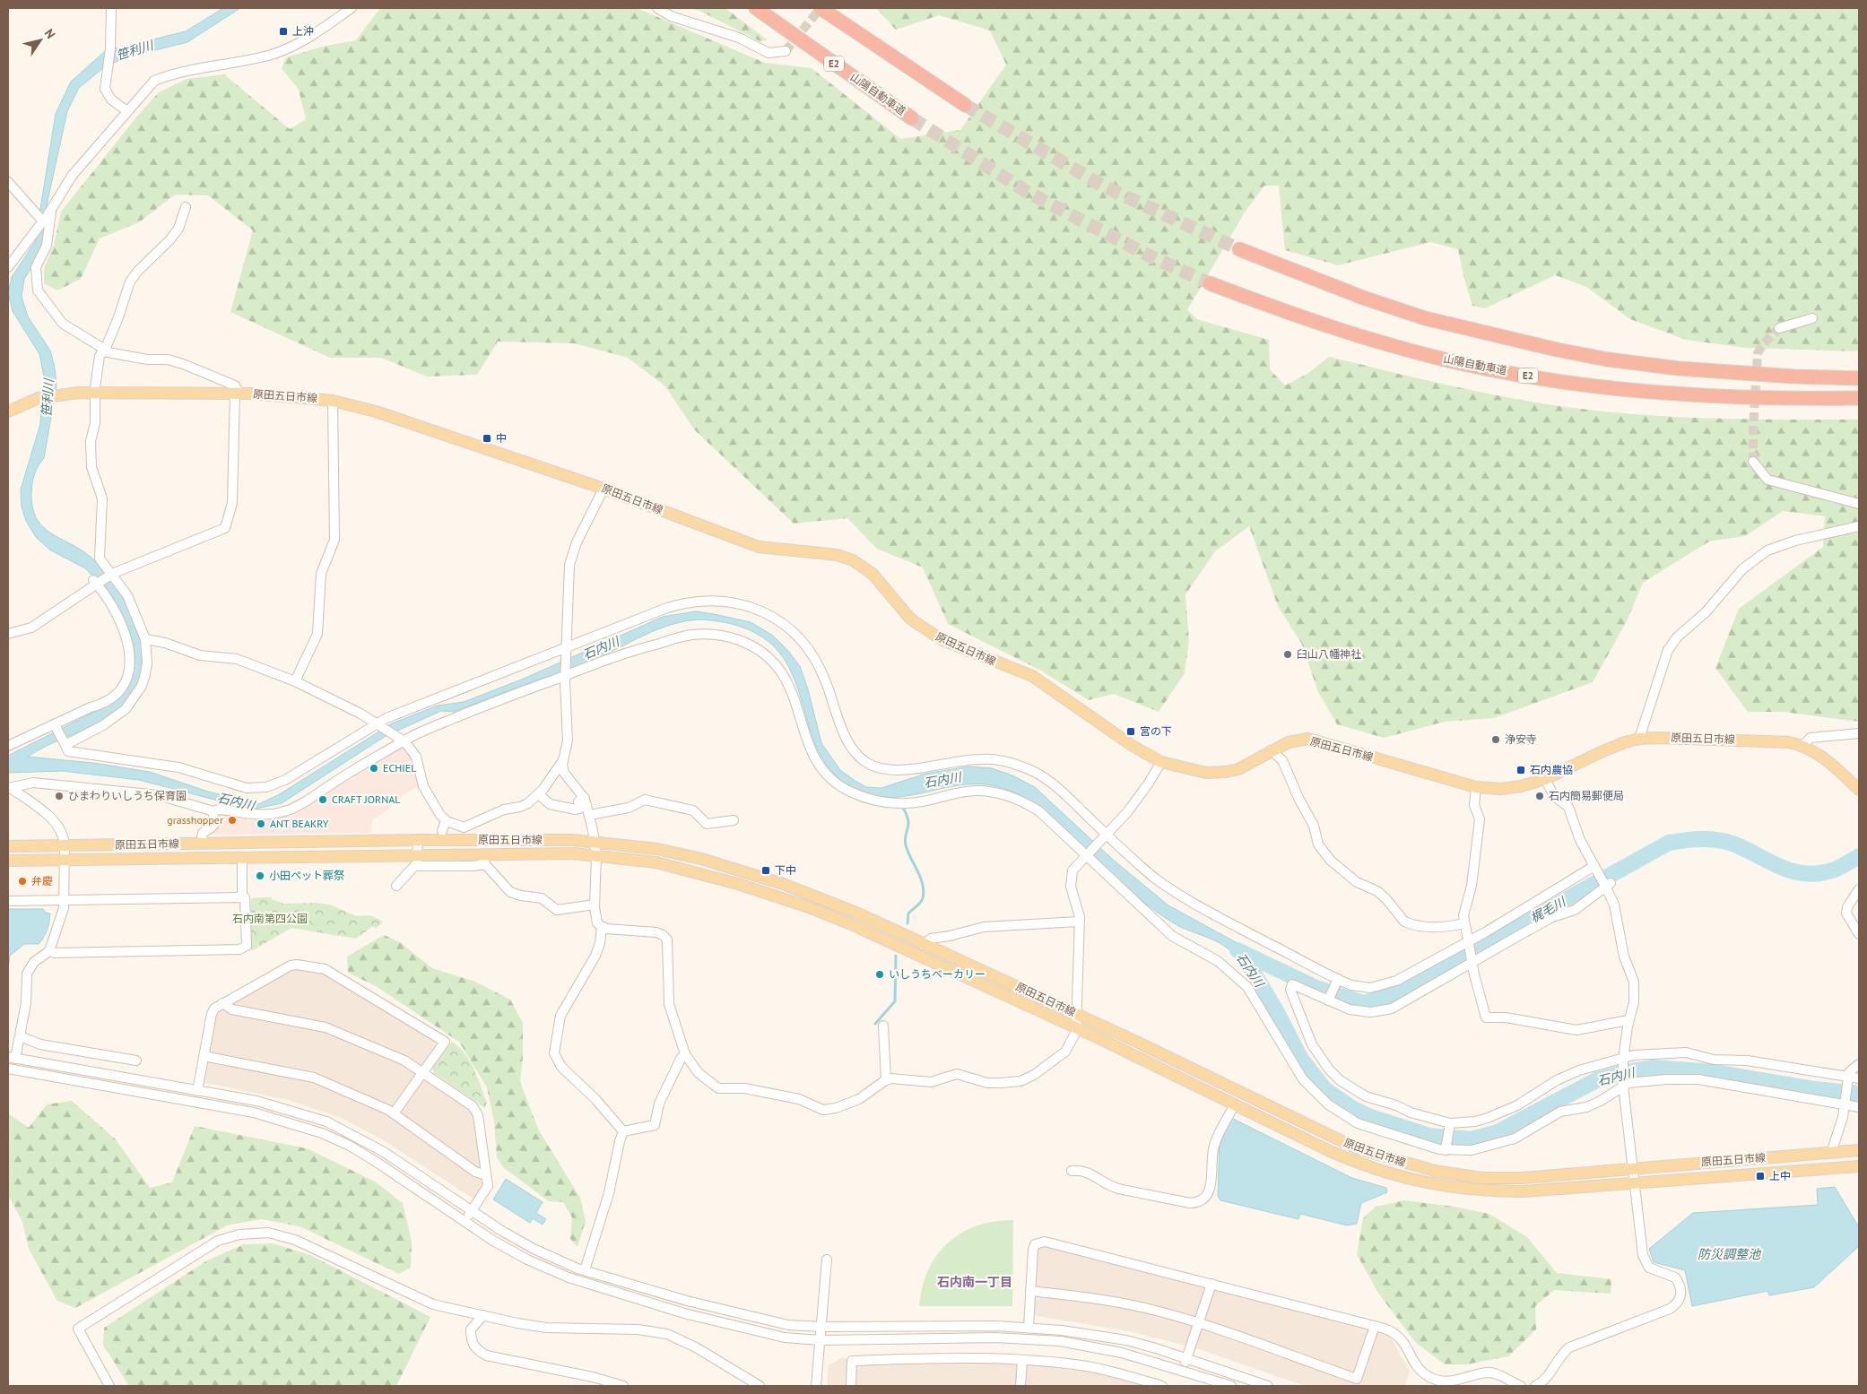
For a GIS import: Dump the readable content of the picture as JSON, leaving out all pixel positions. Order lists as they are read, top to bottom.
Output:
{
  "streets": {
    "highway": ["E2", "山陽自動車道"],
    "main road": ["原田五日市線"]
  },
  "districts": ["石内南一丁目"],
  "water": [
    "笹利川",
    "石内川",
    "梶毛川",
    "防災調整池"
  ],
  "parks": ["石内南第四公園"],
  "places": {
    "transit": [
      "上沖",
      "中",
      "宮の下",
      "石内農協",
      "下中",
      "上中"
    ],
    "other": [
      "臼山八幡神社",
      "浄安寺",
      "ECHIEL",
      "ひまわりいしうち保育園",
      "石内簡易郵便局",
      "CRAFT JORNAL",
      "grasshopper",
      "ANT BEAKRY",
      "小田ペット葬祭",
      "弁慶",
      "いしうちベーカリー"
    ]
  },
  "north": "top right"
}
